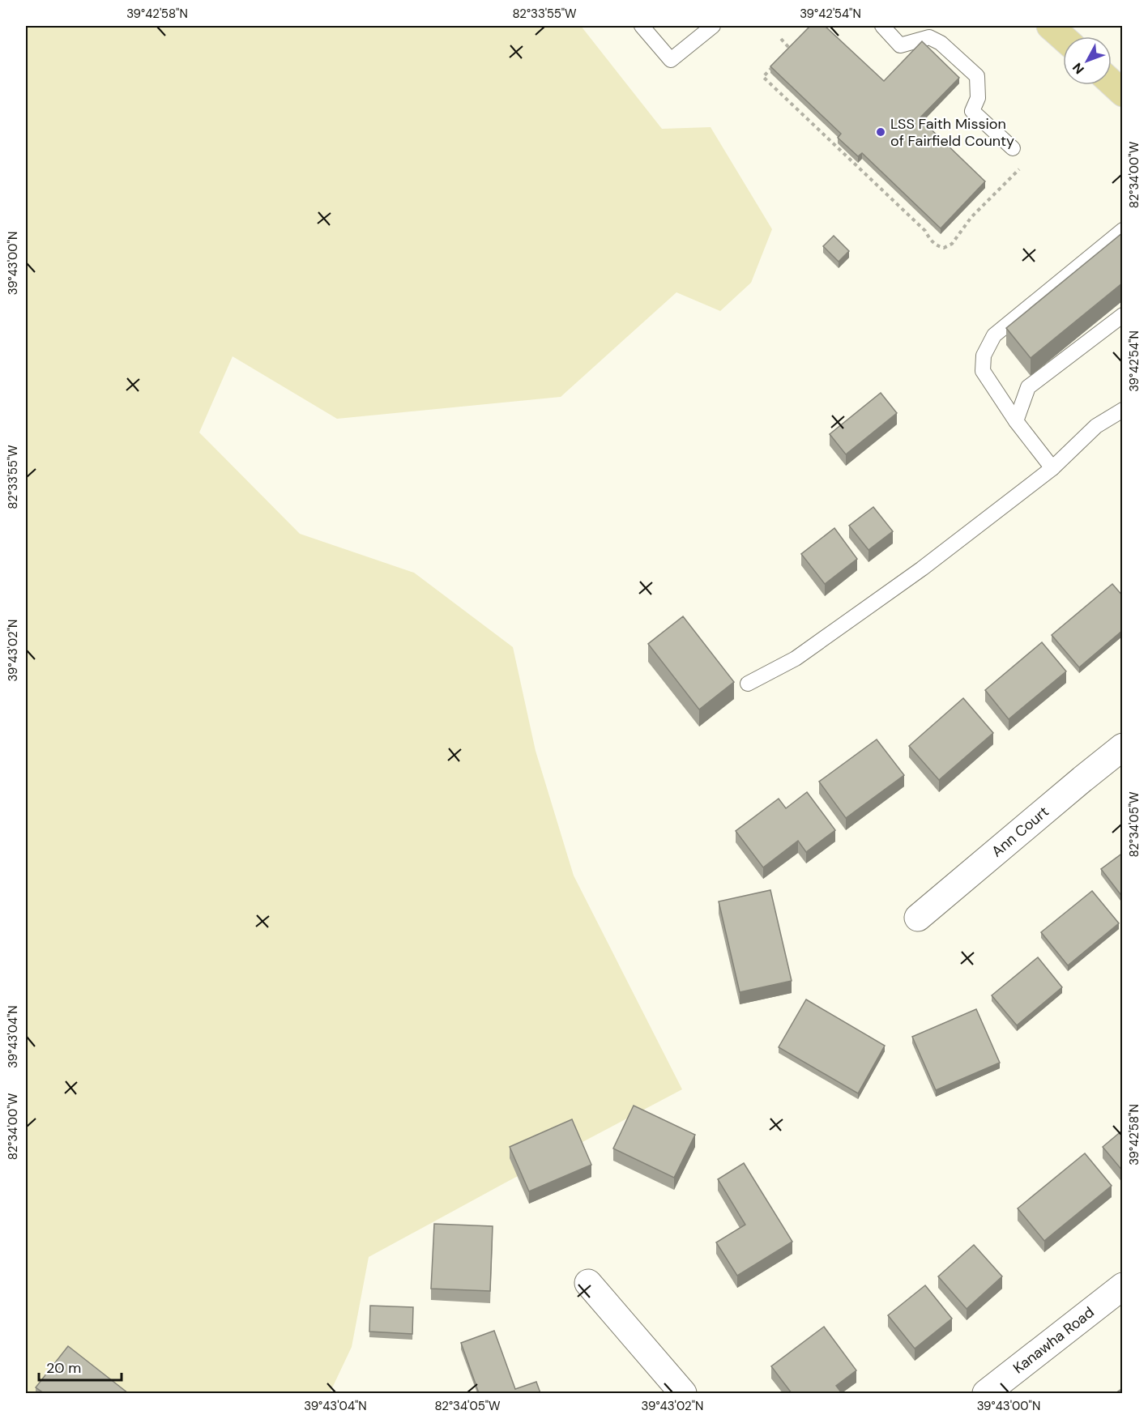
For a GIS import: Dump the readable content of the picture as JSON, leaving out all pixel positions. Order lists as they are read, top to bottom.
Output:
{
  "streets": {
    "street": ["Ann Court", "Kanawha Road"]
  },
  "places": ["LSS Faith Mission of Fairfield County"],
  "scale_bar": "20 m",
  "north": "bottom left",
  "coordinates": [
    "39°42'58\"N",
    "82°33'55\"W",
    "39°42'54\"N",
    "82°34'00\"W",
    "39°43'00\"N",
    "39°43'02\"N",
    "82°34'05\"W",
    "39°43'04\"N"
  ]
}
